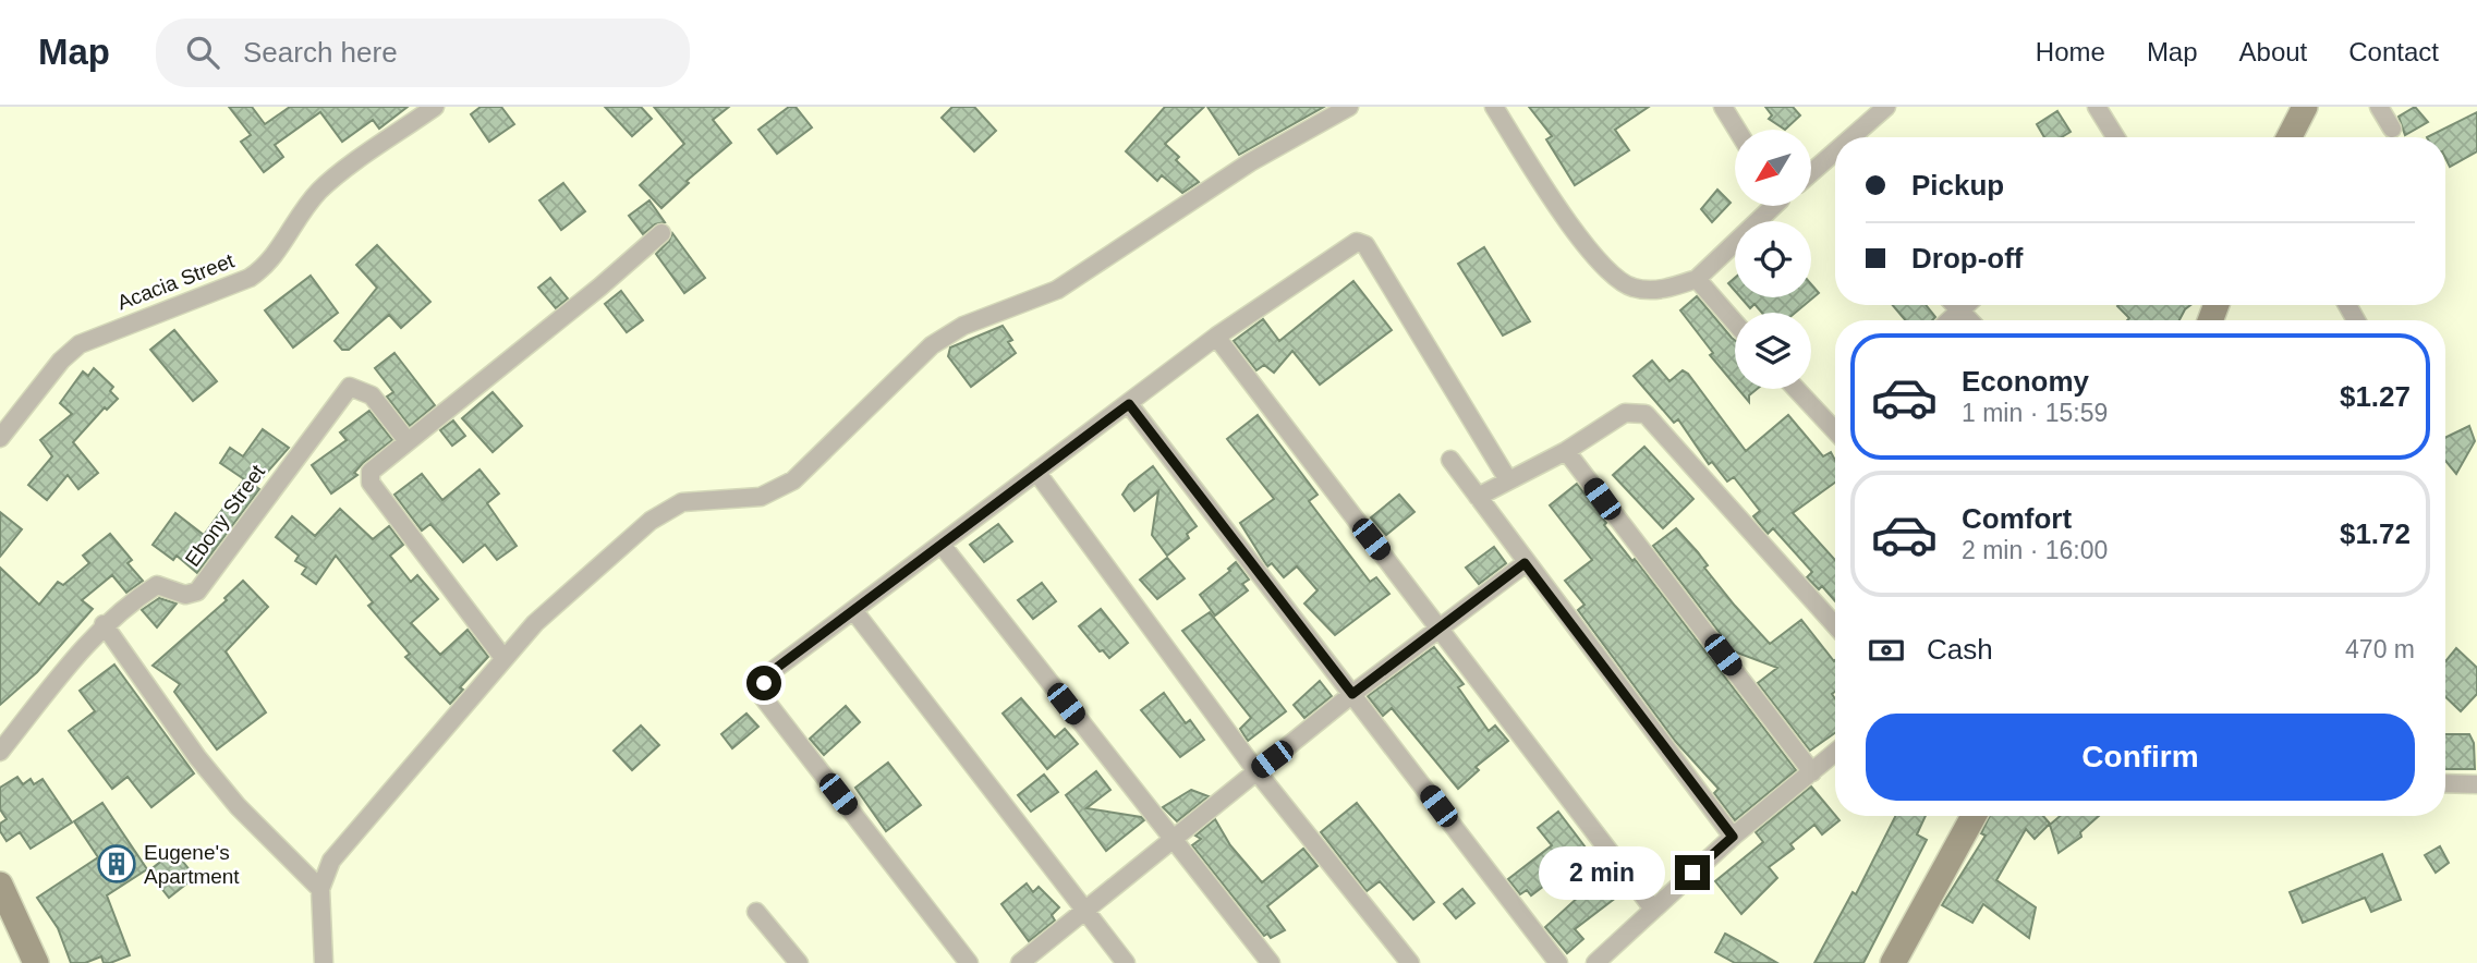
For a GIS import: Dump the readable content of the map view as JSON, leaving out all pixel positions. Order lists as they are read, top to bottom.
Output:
{
  "streets": {
    "street": ["Acacia Street", "Ebony Street"]
  },
  "places": {
    "building": ["Eugene's Apartment"]
  },
  "north": "bottom left",
  "page": {
    "header": "Map",
    "search": "Search here",
    "nav": [
      "Home",
      "Map",
      "About",
      "Contact"
    ],
    "banner": ["Pickup", "Drop-off"],
    "list": [
      {
        "name": "Economy",
        "note": "1 min · 15:59",
        "value": "$1.27"
      },
      {
        "name": "Comfort",
        "note": "2 min · 16:00",
        "value": "$1.72"
      }
    ],
    "pay": ["Cash", "470 m"],
    "buttons": "Confirm",
    "bubble": "2 min"
  }
}
